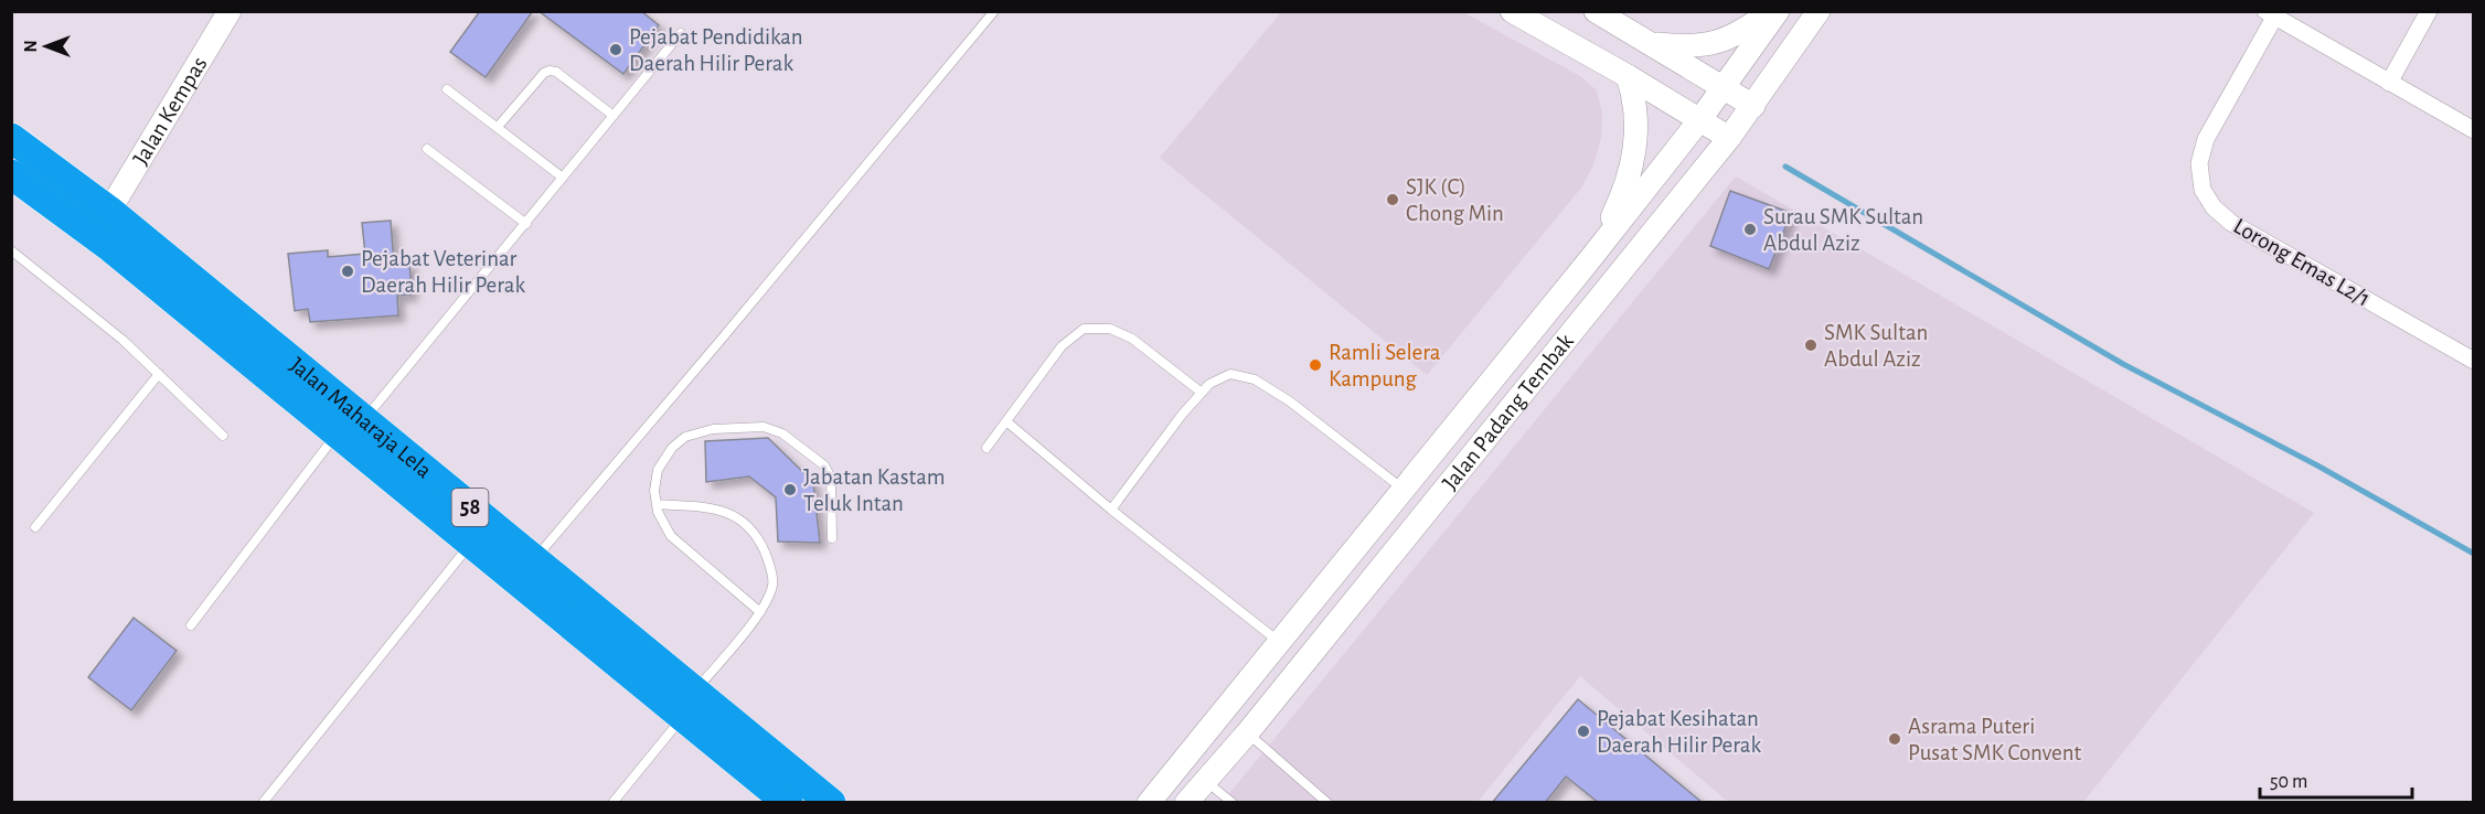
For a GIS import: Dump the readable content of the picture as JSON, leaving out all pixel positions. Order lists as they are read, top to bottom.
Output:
{
  "streets": {
    "highway": ["Jalan Maharaja Lela", "58"],
    "main road": ["Jalan Kempas", "Jalan Padang Tembak"],
    "street": ["Lorong Emas L2/1"]
  },
  "crossings": [
    ["Jalan Kempas", "Jalan Maharaja Lela"]
  ],
  "places": [
    "Pejabat Pendidikan Daerah Hilir Perak",
    "SJK (C) Chong Min",
    "Surau SMK Sultan Abdul Aziz",
    "Pejabat Veterinar Daerah Hilir Perak",
    "SMK Sultan Abdul Aziz",
    "Ramli Selera Kampung",
    "Jabatan Kastam Teluk Intan",
    "Pejabat Kesihatan Daerah Hilir Perak",
    "Asrama Puteri Pusat SMK Convent"
  ],
  "scale_bar": "50 m",
  "north": "left"
}
